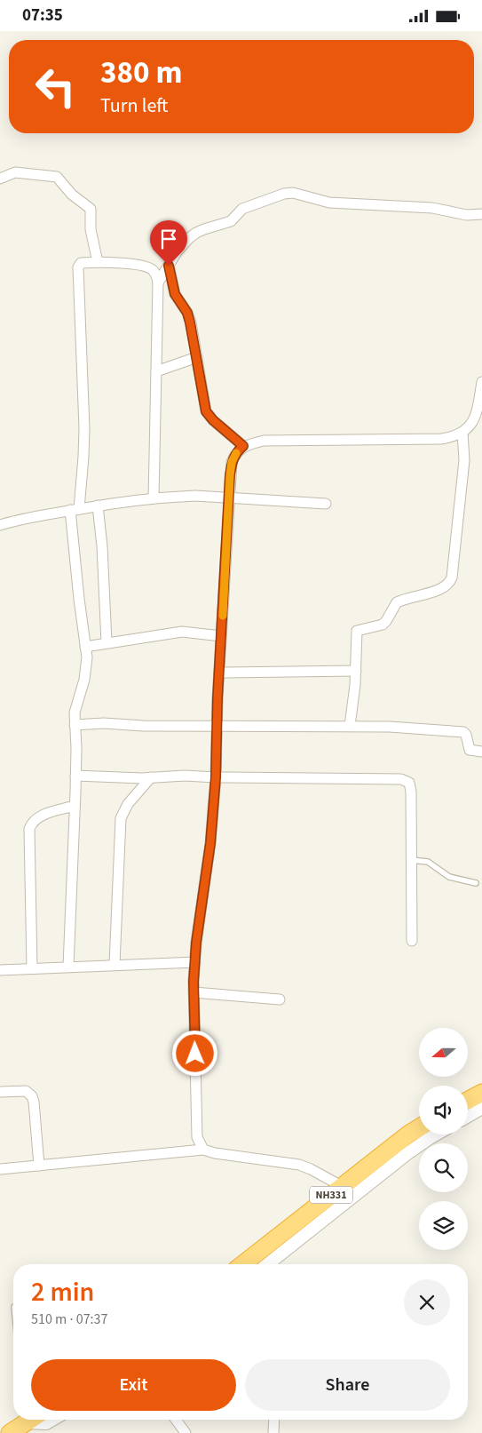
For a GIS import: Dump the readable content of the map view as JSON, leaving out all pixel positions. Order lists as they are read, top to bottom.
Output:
{
  "streets": {
    "highway": ["NH331"]
  },
  "north": "left",
  "page": {
    "status": "07:35",
    "turn": ["380 m", "Turn left"],
    "heading": ["2 min", "510 m · 07:37"],
    "buttons": ["Exit", "Share"]
  }
}
